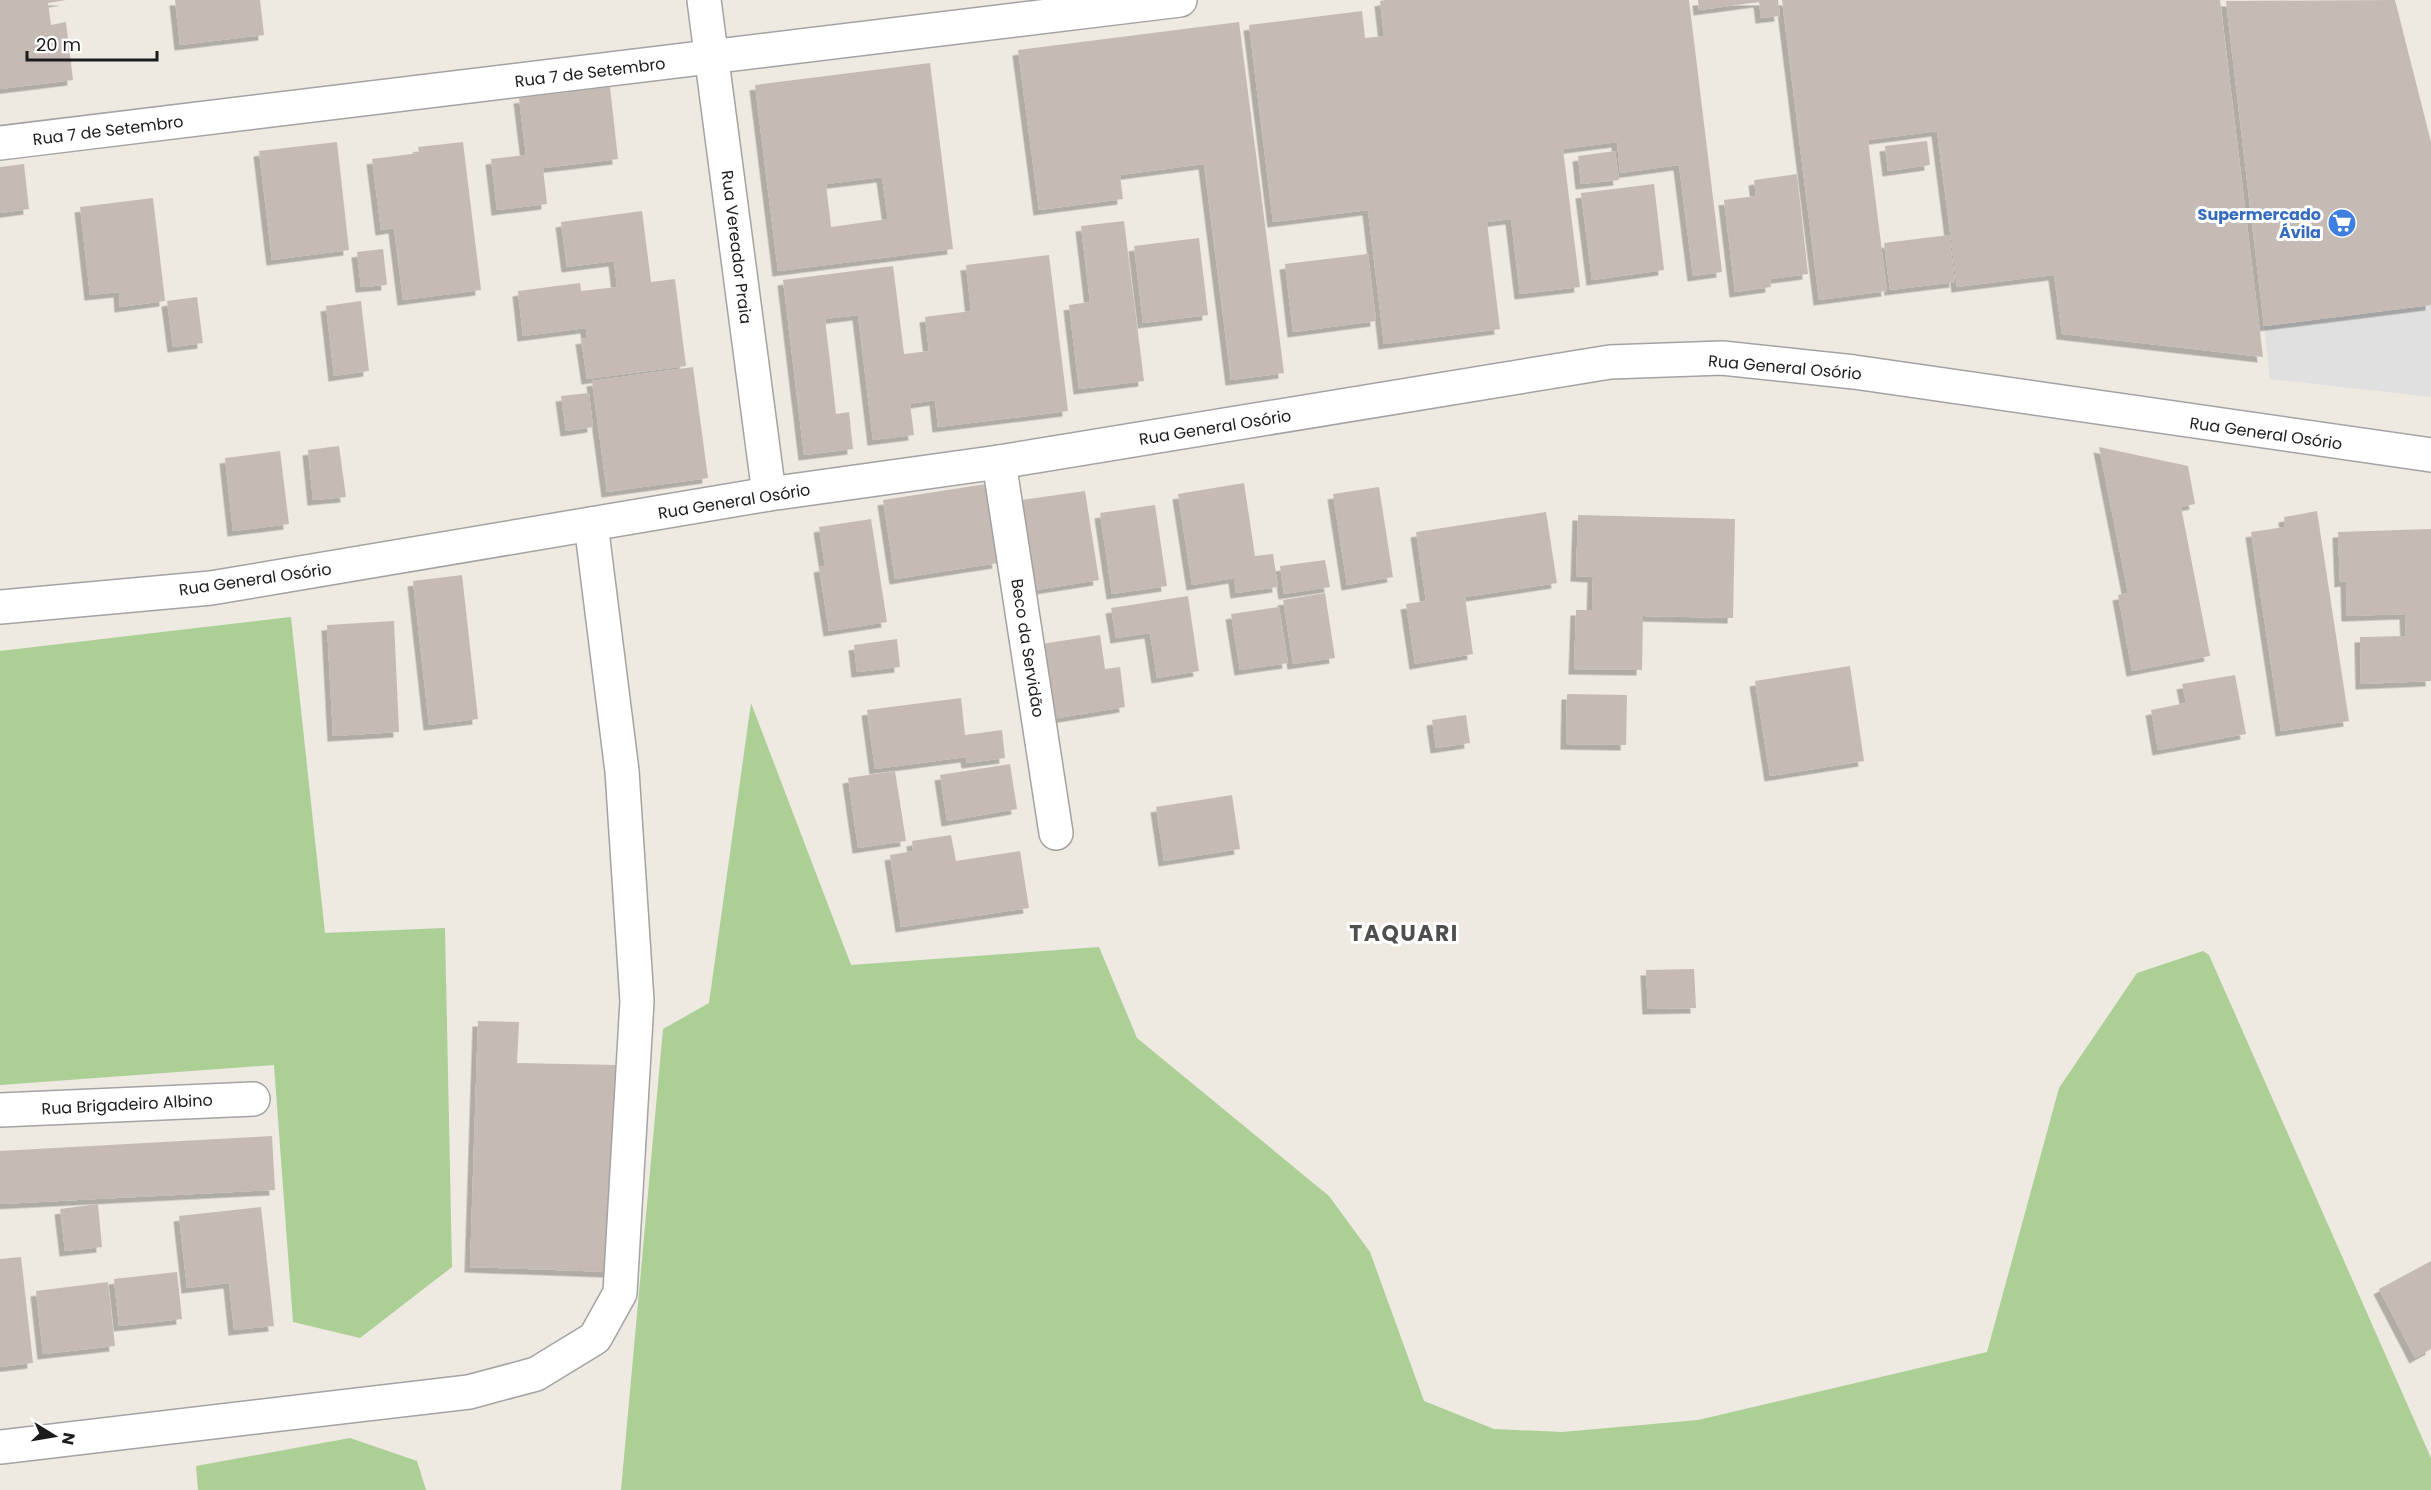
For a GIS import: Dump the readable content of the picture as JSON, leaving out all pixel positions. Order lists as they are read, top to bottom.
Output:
{
  "streets": {
    "street": [
      "Rua 7 de Setembro",
      "Rua Vereador Praia",
      "Rua General Osório",
      "Beco da Servidão",
      "Rua Brigadeiro Albino"
    ]
  },
  "crossings": [
    ["Rua 7 de Setembro", "Rua Vereador Praia"],
    ["Rua Vereador Praia", "Rua General Osório"],
    ["Rua General Osório", "Beco da Servidão"]
  ],
  "districts": ["TAQUARI"],
  "places": {
    "supermarket": ["Supermercado Ávila"]
  },
  "scale_bar": "20 m",
  "north": "right"
}
